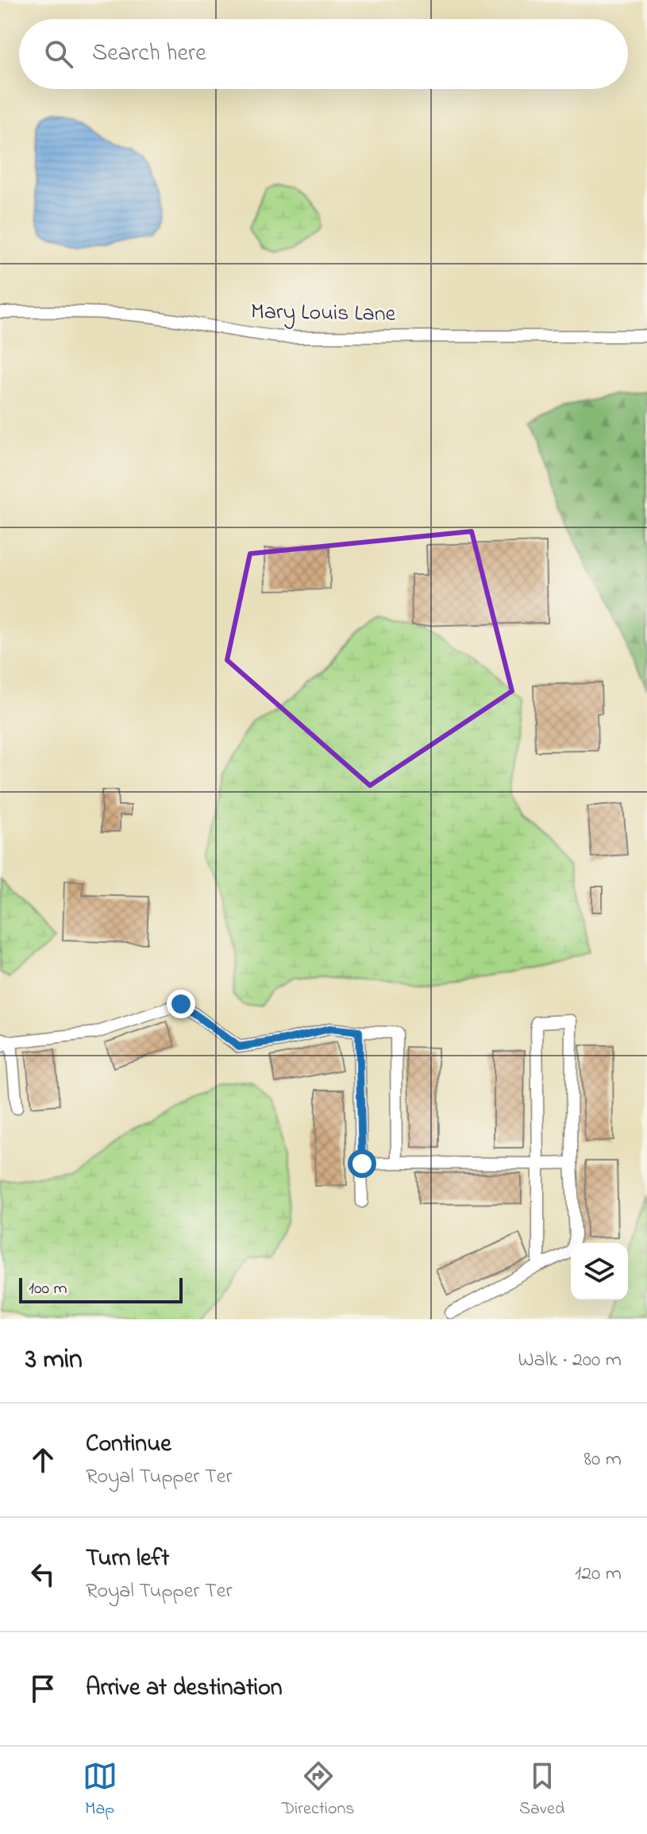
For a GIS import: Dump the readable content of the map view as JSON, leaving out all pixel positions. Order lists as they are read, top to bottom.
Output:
{
  "streets": {
    "street": ["Mary Louis Lane"]
  },
  "scale_bar": "100 m",
  "page": {
    "search": "Search here",
    "scale": "100 m",
    "heading": ["3 min", "Walk · 200 m"],
    "list": [
      ["Continue", "Royal Tupper Ter", "80 m"],
      ["Turn left", "Royal Tupper Ter", "120 m"],
      "Arrive at destination"
    ],
    "nav": ["Map", "Directions", "Saved"]
  }
}
